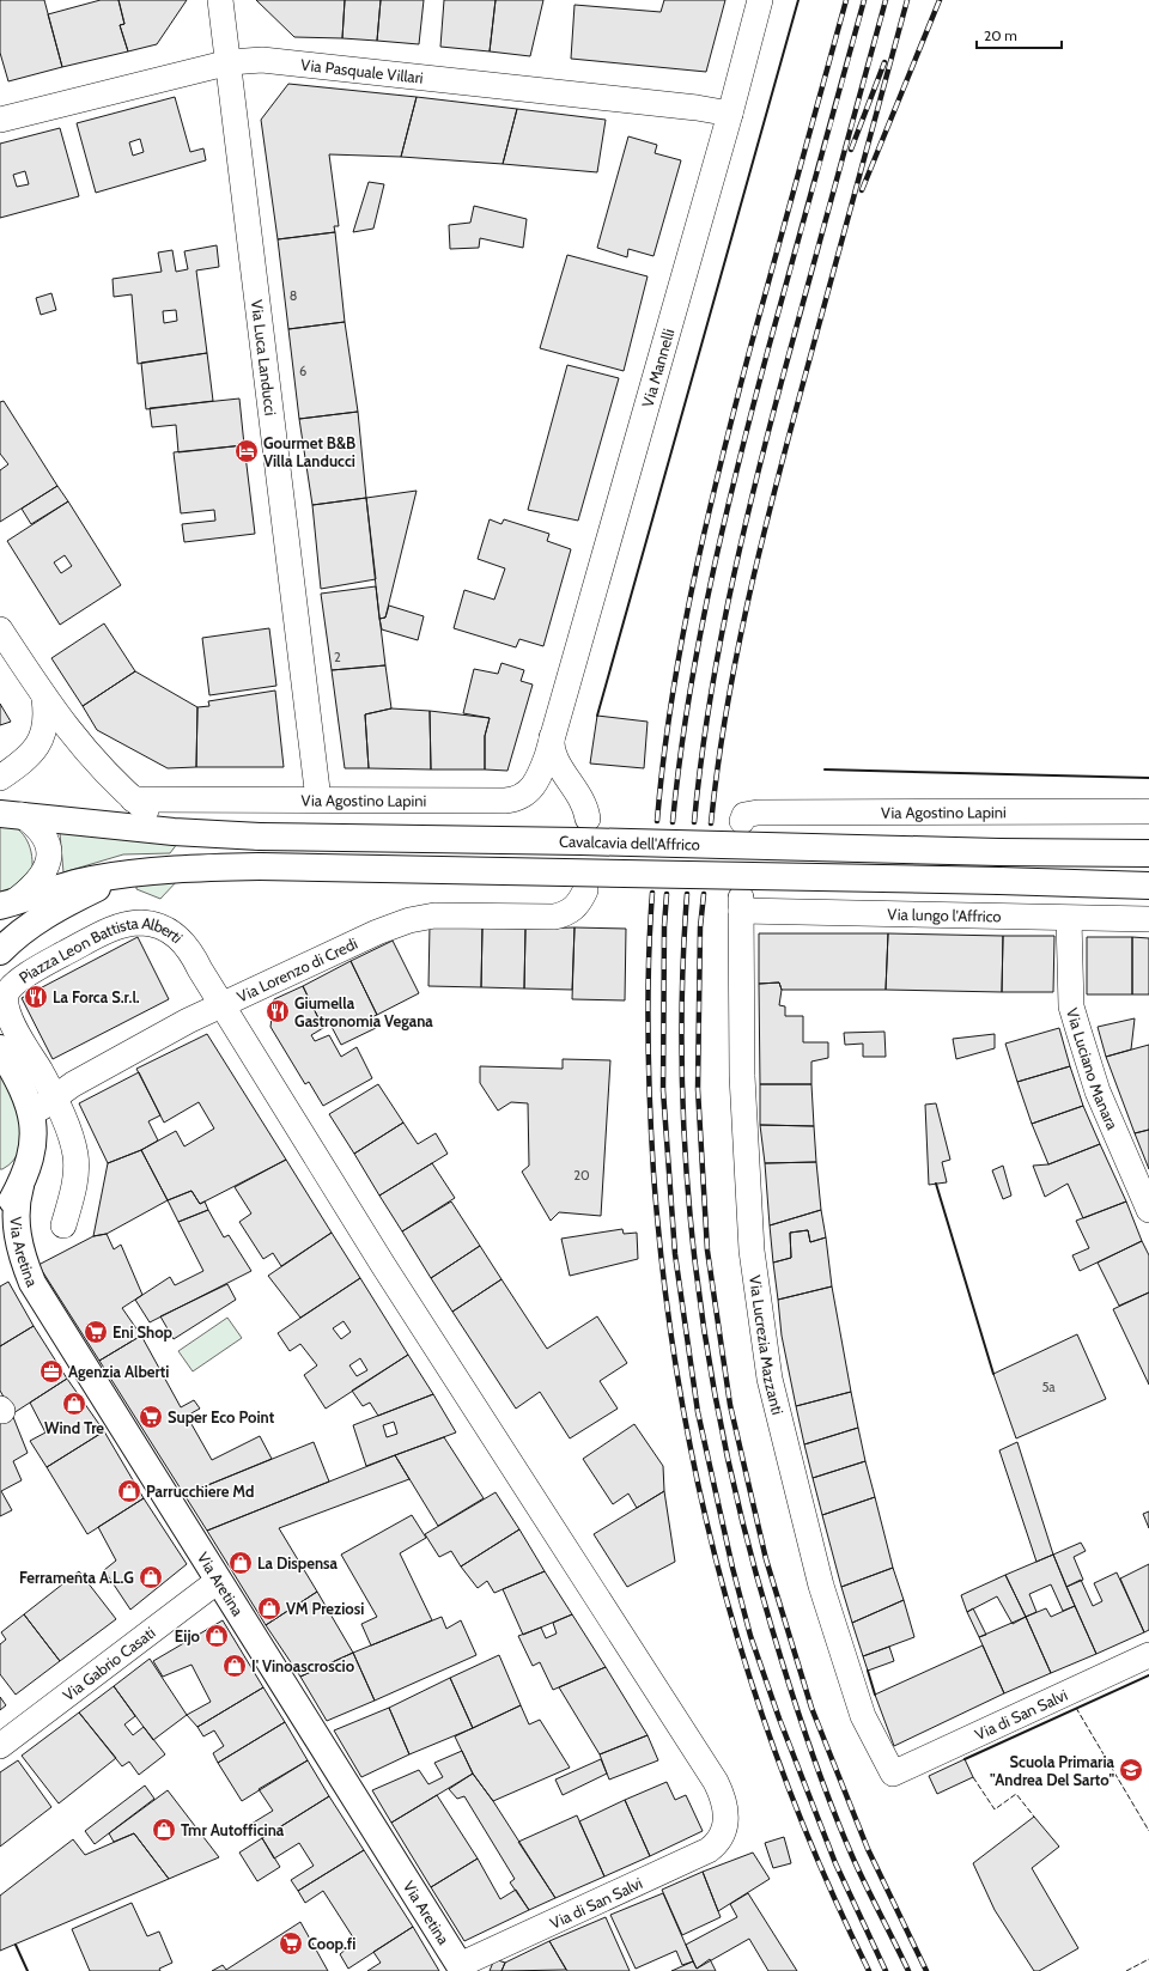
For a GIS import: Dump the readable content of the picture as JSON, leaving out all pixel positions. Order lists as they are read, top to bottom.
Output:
{
  "streets": {
    "street": [
      "Via Pasquale Villari",
      "Via Luca Landucci",
      "Via Mannelli",
      "Via Agostino Lapini",
      "Cavalcavia dell'Affrico",
      "Via lungo l'Affrico",
      "Piazza Leon Battista Alberti",
      "Via Lorenzo di Credi",
      "Via Luciano Manara",
      "Via Aretina",
      "Via Lucrezia Mazzanti",
      "Via Gabrio Casati",
      "Via di San Salvi"
    ]
  },
  "crossings": [
    ["Via Pasquale Villari", "Via Luca Landucci"],
    ["Via Pasquale Villari", "Via Mannelli"],
    ["Via Luca Landucci", "Via Agostino Lapini"],
    ["Via Mannelli", "Via Agostino Lapini"],
    ["Via lungo l'Affrico", "Via Luciano Manara"],
    ["Via lungo l'Affrico", "Via Lucrezia Mazzanti"],
    ["Piazza Leon Battista Alberti", "Via Lorenzo di Credi"],
    ["Piazza Leon Battista Alberti", "Via di San Salvi"],
    ["Via Lorenzo di Credi", "Via di San Salvi"],
    ["Via Aretina", "Via Gabrio Casati"],
    ["Via Aretina", "Via di San Salvi"],
    ["Via Lucrezia Mazzanti", "Via di San Salvi"]
  ],
  "places": {
    "hotel": ["Gourmet B&B Villa Landucci"],
    "restaurant": ["La Forca S.r.l.", "Giumella Gastronomia Vegana"],
    "supermarket": ["Eni Shop", "Super Eco Point", "Coop.fi"],
    "office": ["Agenzia Alberti"],
    "shop": [
      "Wind Tre",
      "Parrucchiere Md",
      "La Dispensa",
      "Ferramenta A.L.G",
      "VM Preziosi",
      "Eijo",
      "I' Vinoascroscio",
      "Tmr Autofficina"
    ],
    "school or university": ["Scuola Primaria \"Andrea Del Sarto\""]
  },
  "house_numbers": [
    "8",
    "6",
    "2",
    "20",
    "5a"
  ],
  "scale_bar": "20 m"
}
